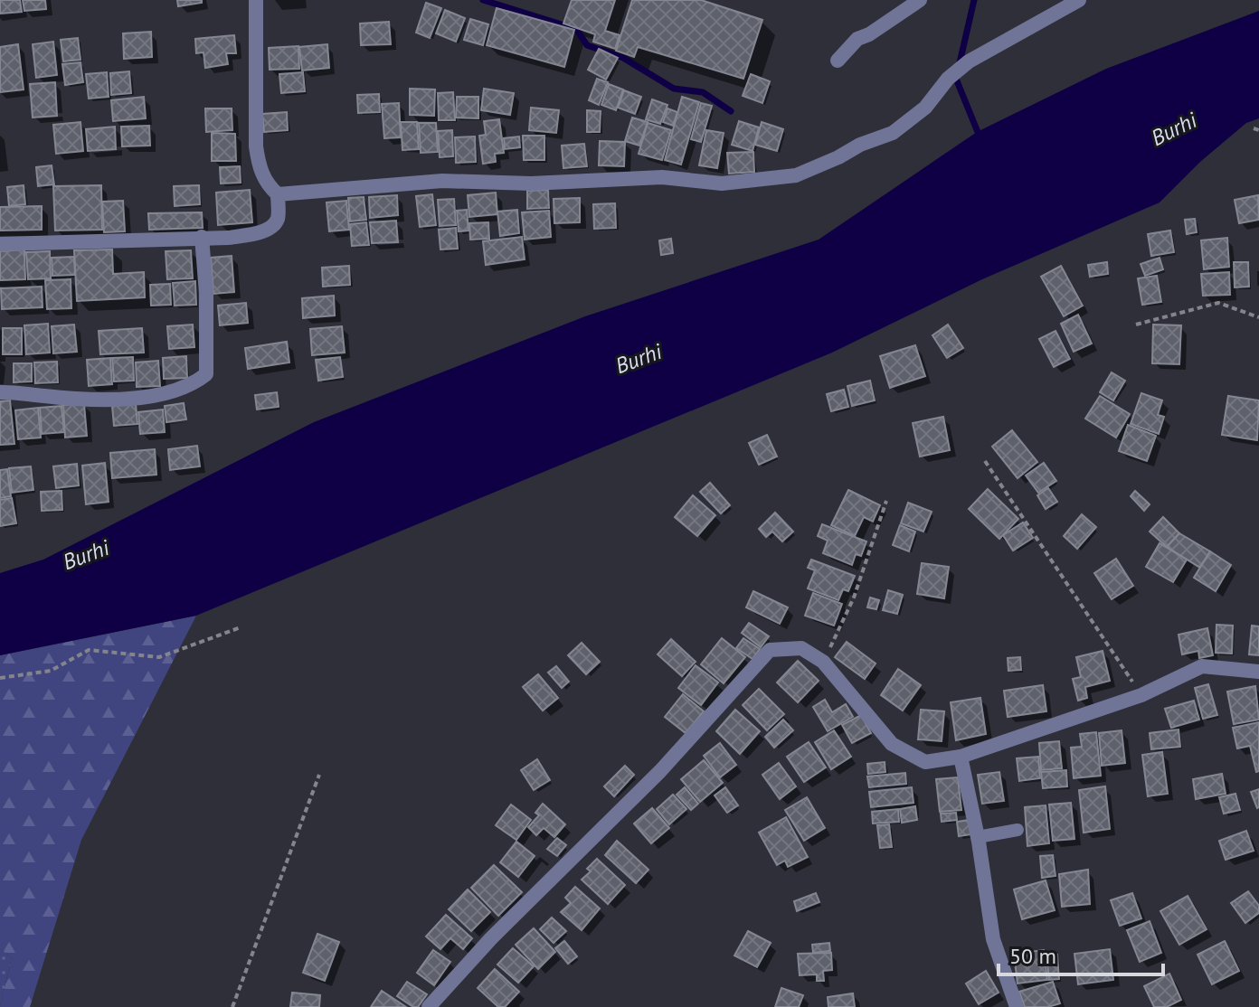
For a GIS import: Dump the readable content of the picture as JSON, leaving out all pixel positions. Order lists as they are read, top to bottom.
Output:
{
  "water": ["Burhi"],
  "scale_bar": "50 m"
}
